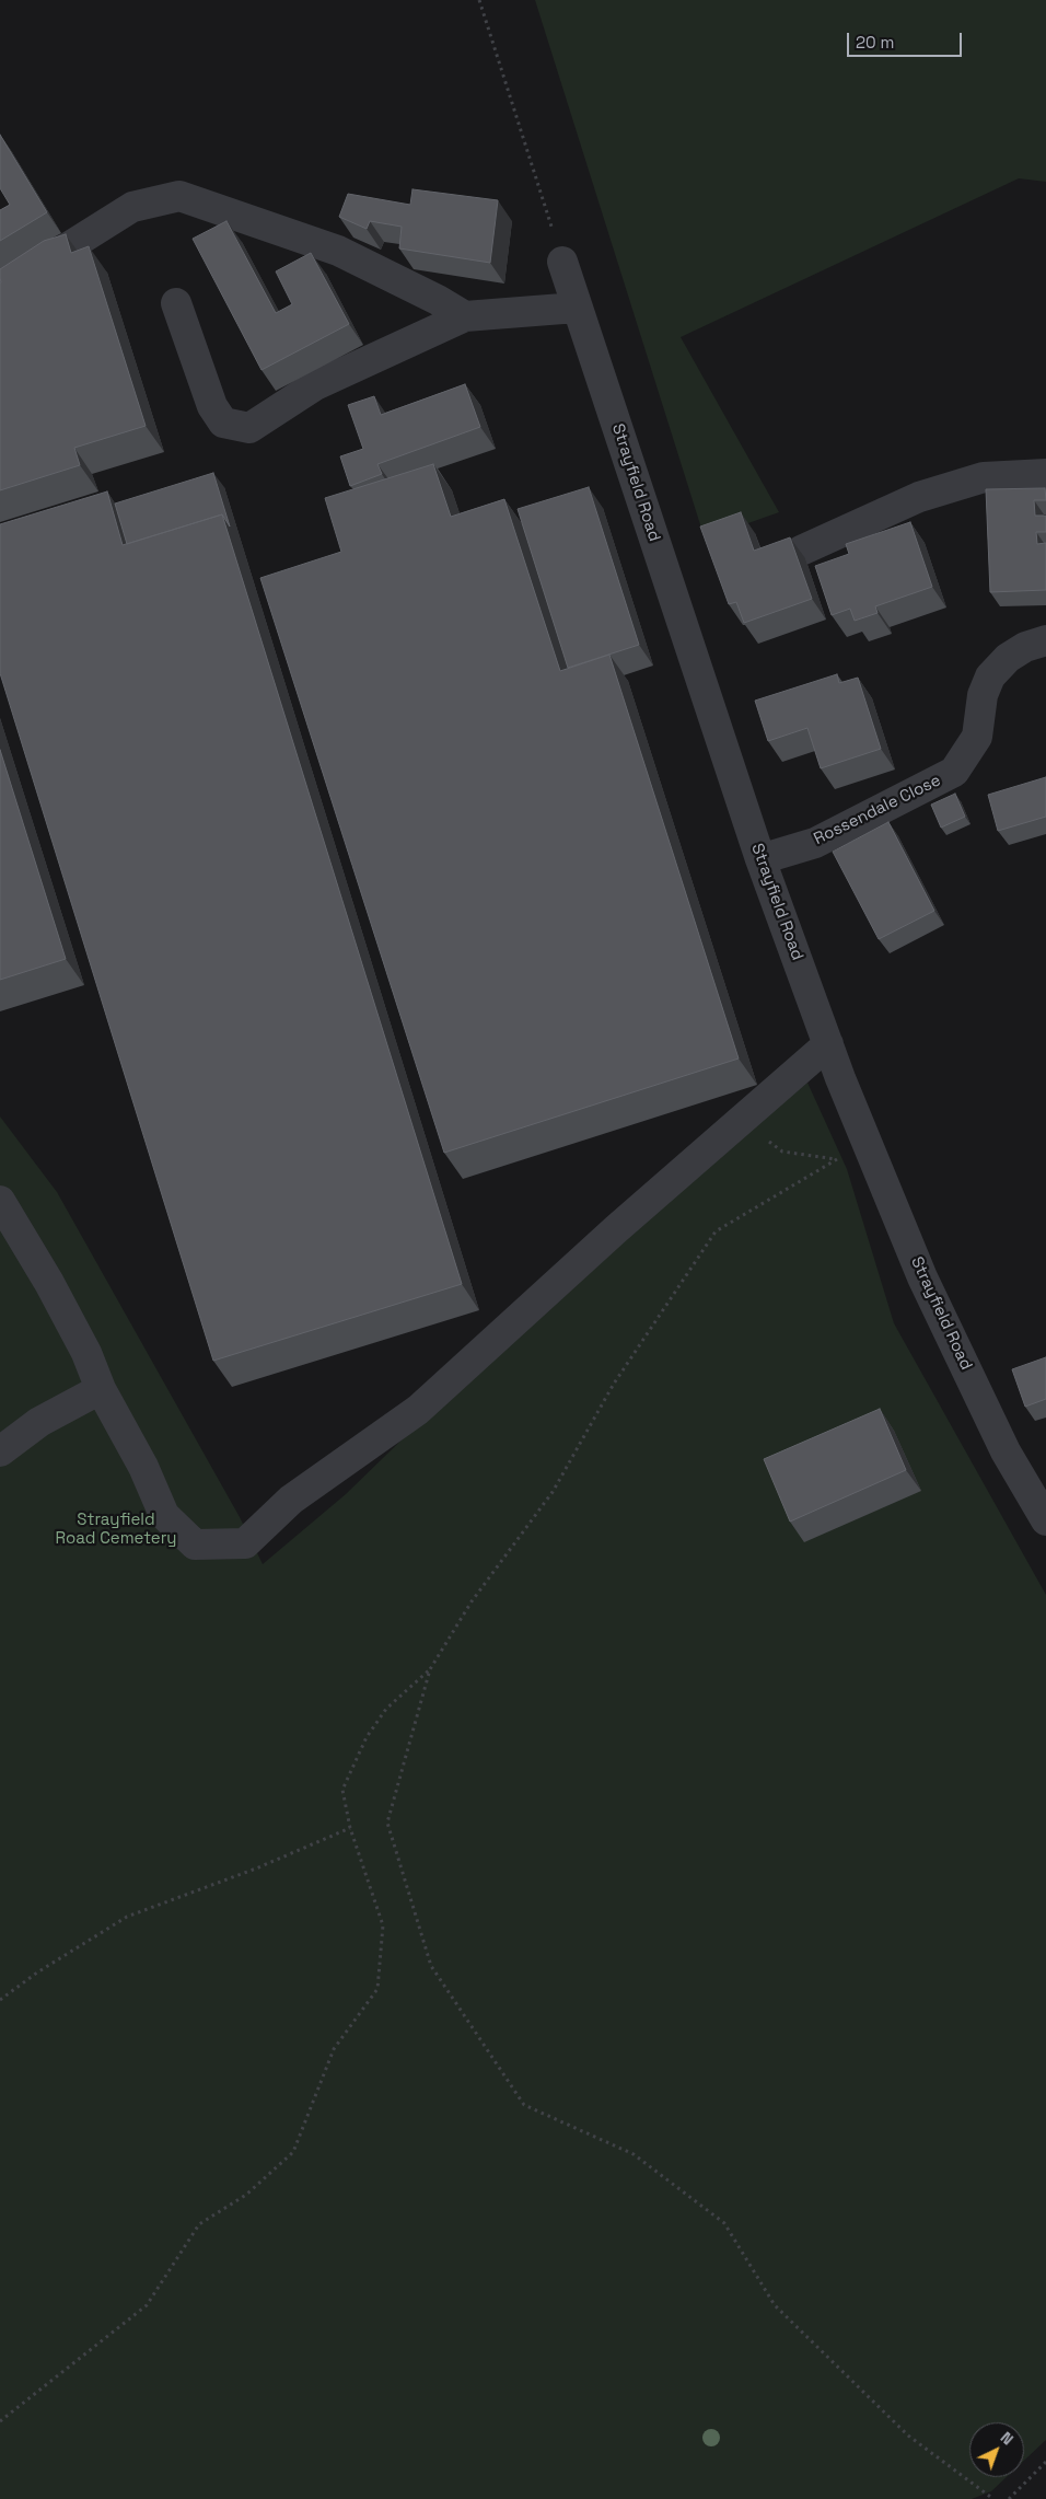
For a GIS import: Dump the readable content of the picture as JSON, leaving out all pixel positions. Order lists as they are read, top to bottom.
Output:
{
  "streets": {
    "street": ["Strayfield Road", "Rossendale Close"]
  },
  "crossings": [
    ["Strayfield Road", "Rossendale Close"]
  ],
  "parks": ["Strayfield Road Cemetery"],
  "scale_bar": "20 m",
  "north": "top right"
}
